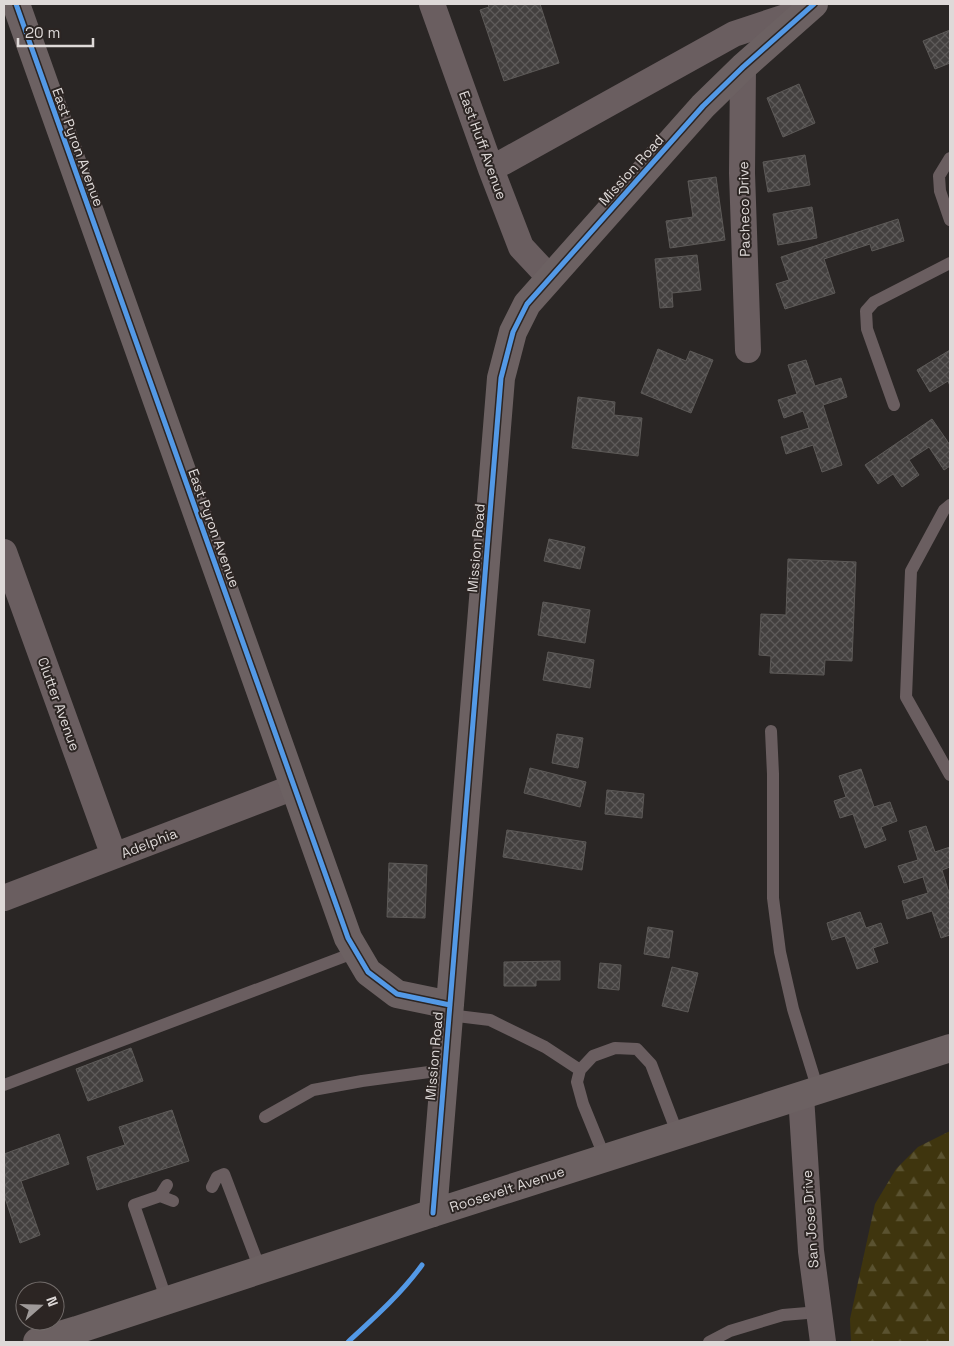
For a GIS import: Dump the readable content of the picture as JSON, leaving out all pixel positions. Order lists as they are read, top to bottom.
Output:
{
  "streets": {
    "street": [
      "East Huff Avenue",
      "East Pyron Avenue",
      "Mission Road",
      "Pacheco Drive",
      "Clutter Avenue",
      "Adelphia",
      "Roosevelt Avenue",
      "San Jose Drive"
    ]
  },
  "crossings": [
    ["East Huff Avenue", "Mission Road"],
    ["East Pyron Avenue", "Mission Road"],
    ["East Pyron Avenue", "Adelphia"],
    ["Mission Road", "Pacheco Drive"],
    ["Mission Road", "Roosevelt Avenue"],
    ["Clutter Avenue", "Adelphia"],
    ["Roosevelt Avenue", "San Jose Drive"]
  ],
  "scale_bar": "20 m",
  "north": "right"
}
